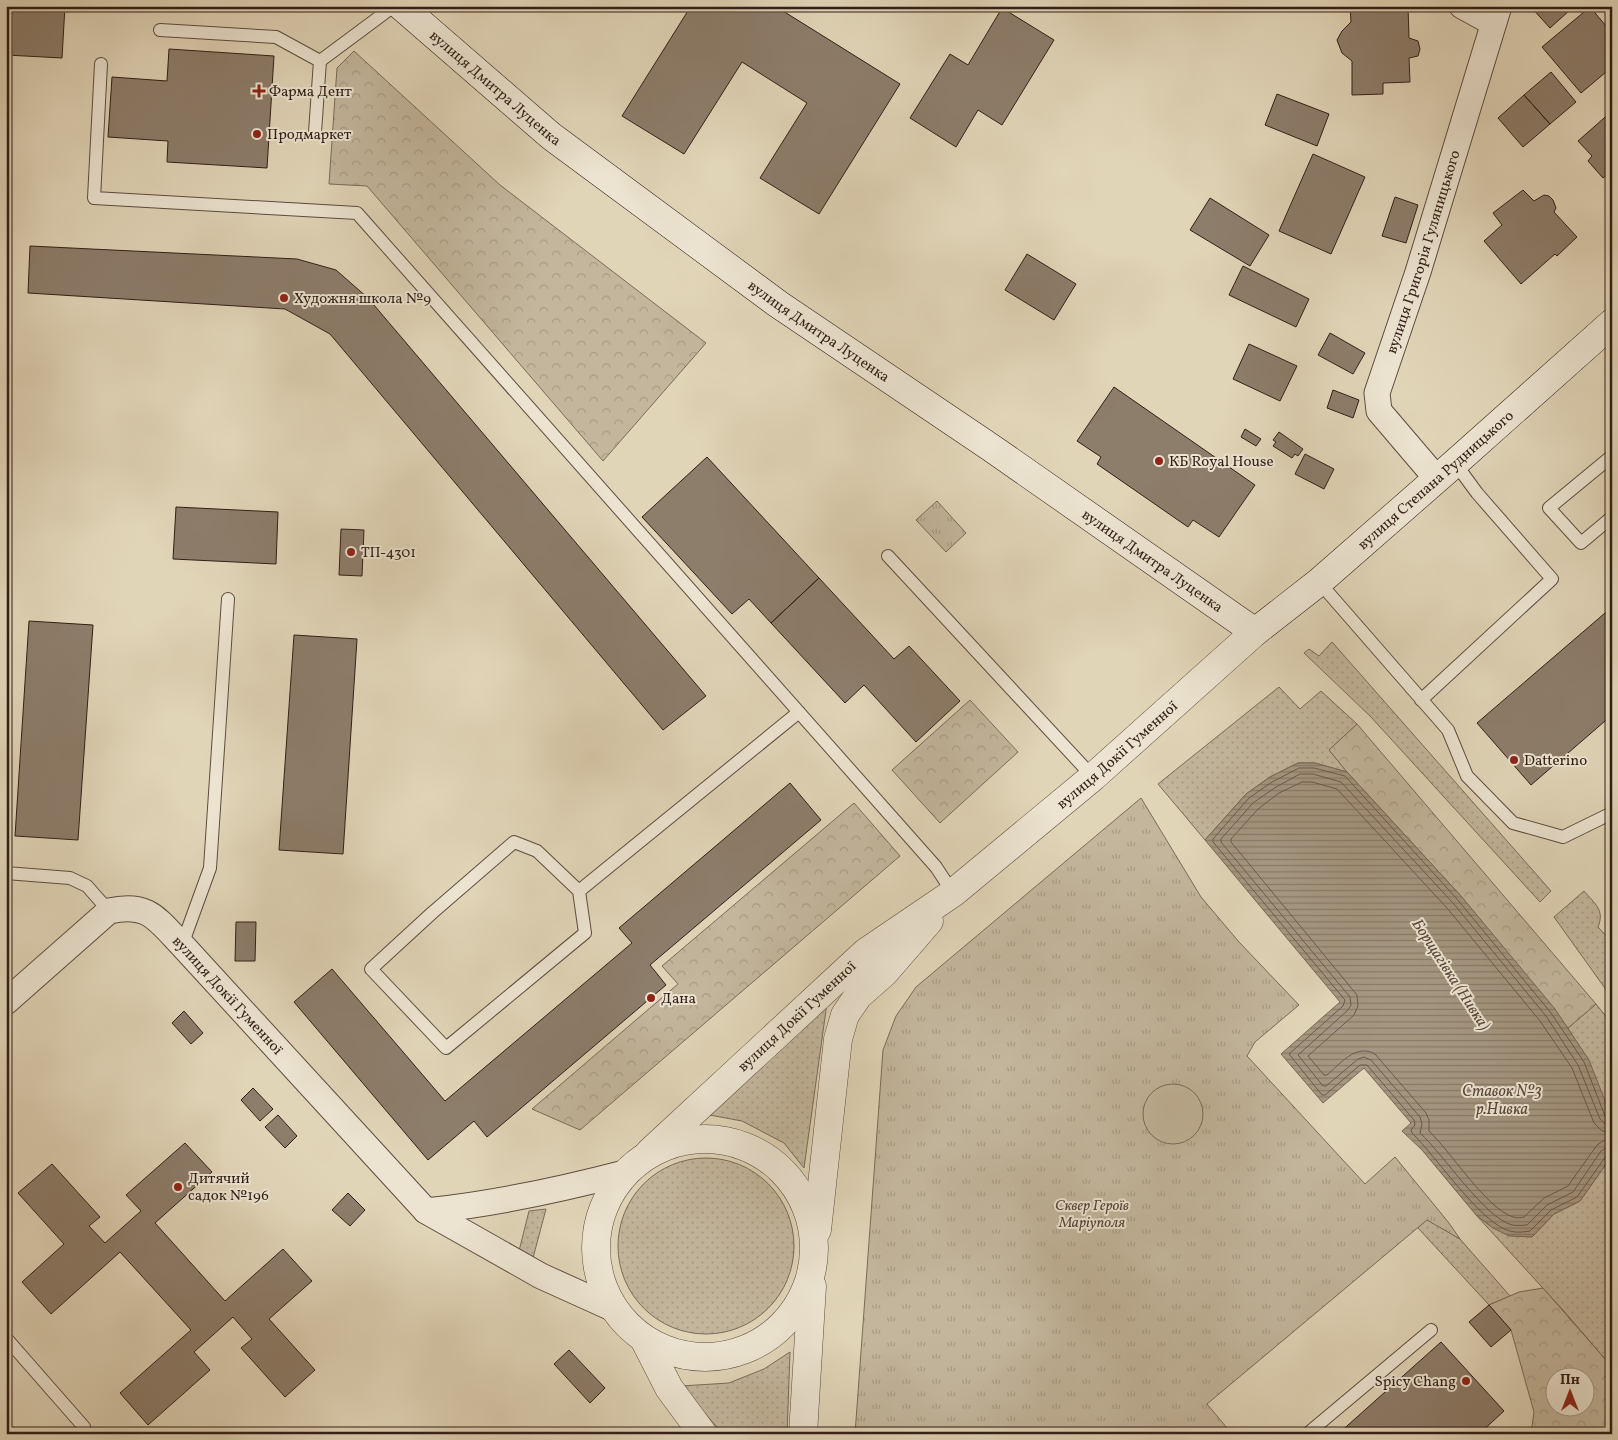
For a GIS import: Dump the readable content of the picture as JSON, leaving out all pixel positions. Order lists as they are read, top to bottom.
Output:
{
  "streets": {
    "street": [
      "вулиця Дмитра Луценка",
      "вулиця Григорія Гуляницького",
      "вулиця Степана Рудницького",
      "вулиця Докії Гуменної"
    ]
  },
  "crossings": [
    ["вулиця Дмитра Луценка", "вулиця Степана Рудницького"],
    ["вулиця Дмитра Луценка", "вулиця Докії Гуменної"],
    ["вулиця Григорія Гуляницького", "вулиця Степана Рудницького"],
    ["вулиця Степана Рудницького", "вулиця Докії Гуменної"]
  ],
  "water": ["Борщагівка (Нивка)", "Ставок №3 р.Нивка"],
  "parks": ["Сквер Героїв Маріуполя"],
  "places": {
    "health": ["Фарма Дент"],
    "other": [
      "Продмаркет",
      "Художня школа №9",
      "КБ Royal House",
      "ТП-4301",
      "Datterino",
      "Дана",
      "Дитячий садок №196",
      "Spicy Chang"
    ]
  },
  "north": "top"
}
